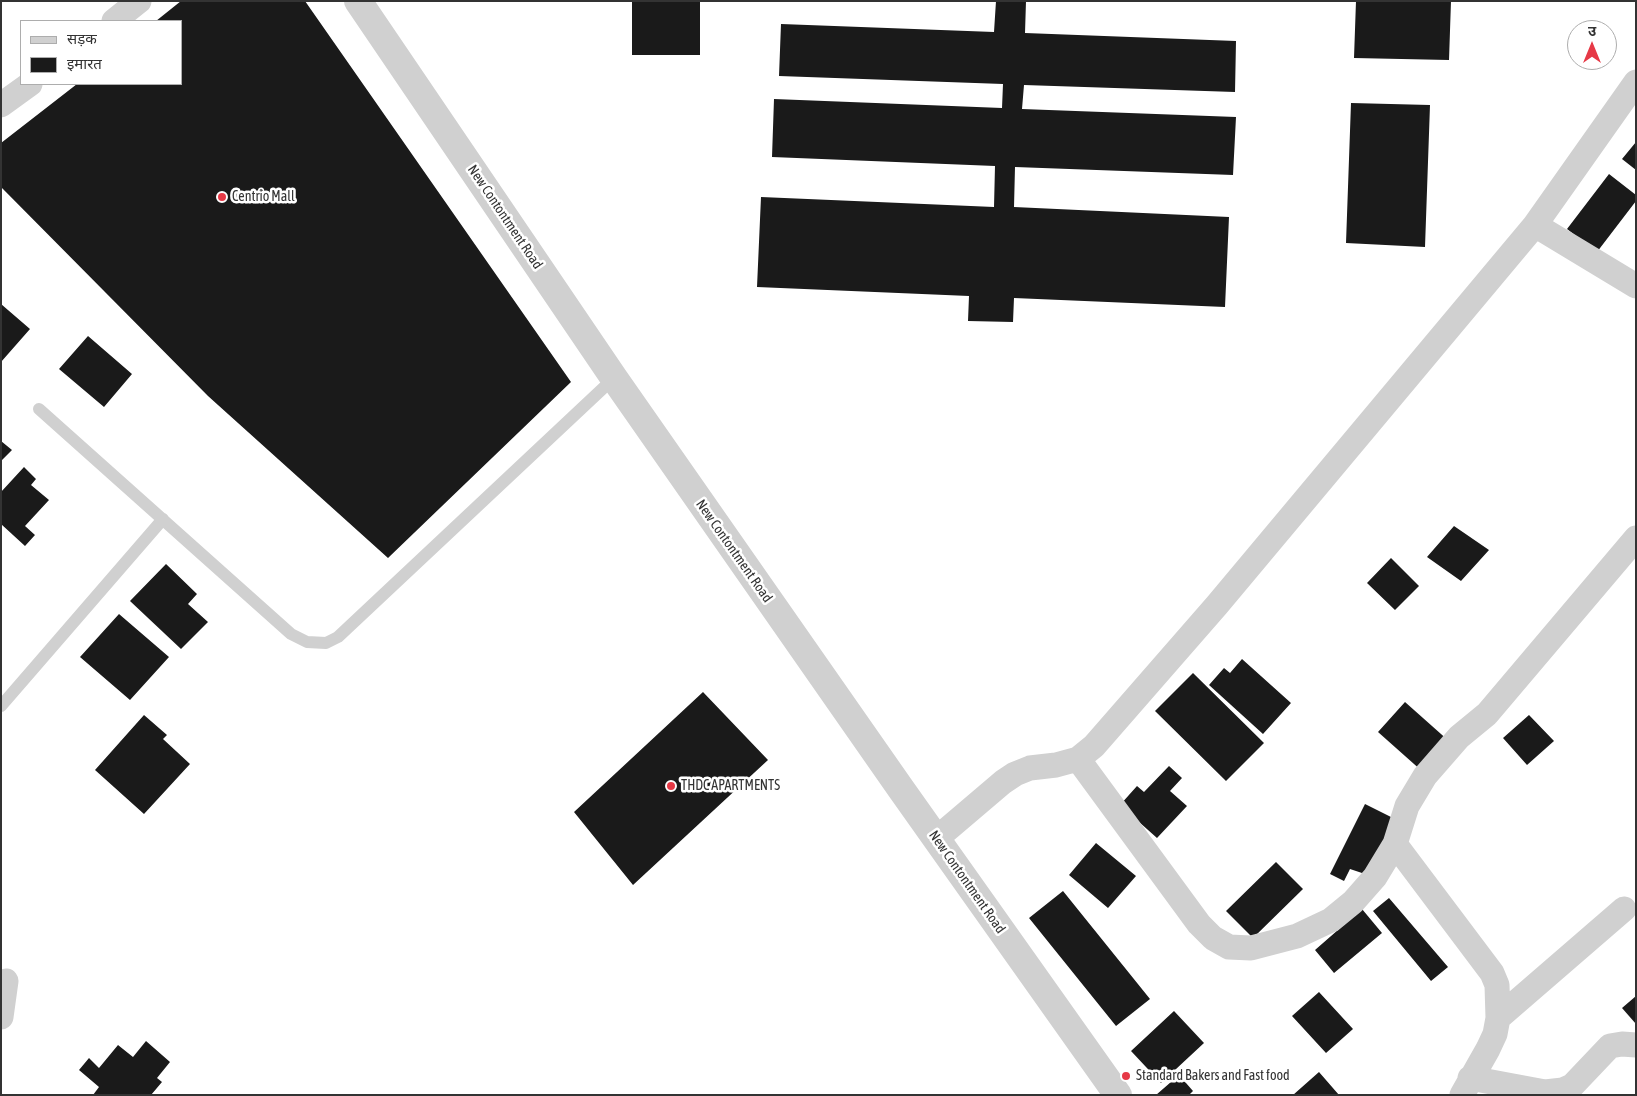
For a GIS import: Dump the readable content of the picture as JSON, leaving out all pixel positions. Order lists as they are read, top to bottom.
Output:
{
  "streets": {
    "street": ["New Contontment Road"]
  },
  "places": ["Centrio Mall", "THDC APARTMENTS", "Standard Bakers and Fast food"],
  "legend": ["सड़क", "इमारत"],
  "north": "top"
}
